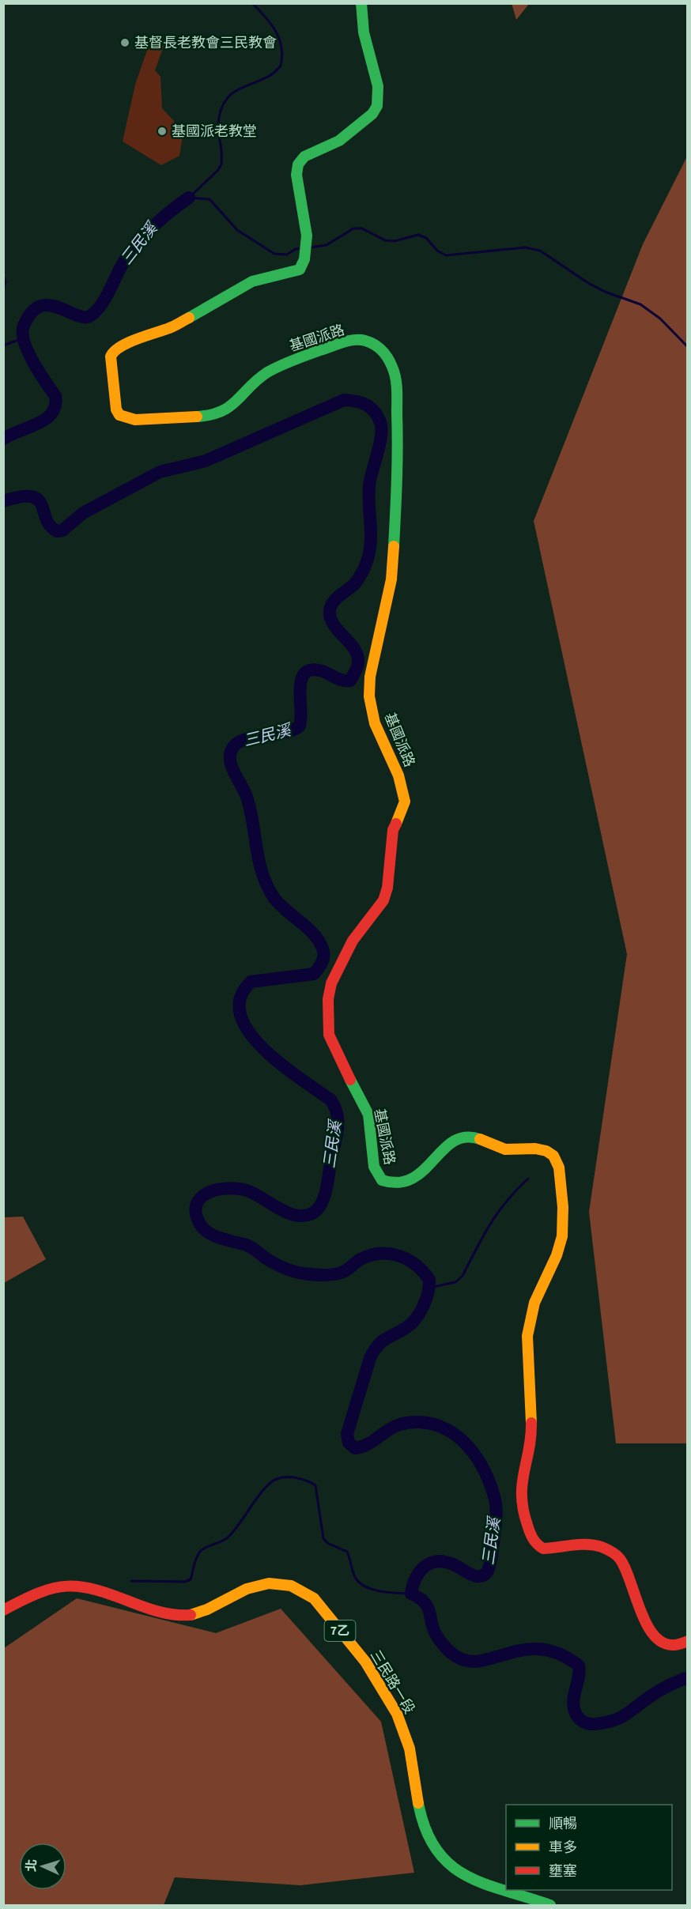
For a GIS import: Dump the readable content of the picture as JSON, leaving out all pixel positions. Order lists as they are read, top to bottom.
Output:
{
  "streets": {
    "street": ["基國派路", "7乙", "三民路一段"]
  },
  "water": ["三民溪"],
  "places": ["基督長老教會三民教會", "基國派老教堂"],
  "legend": ["順暢", "車多", "壅塞"],
  "north": "left"
}
